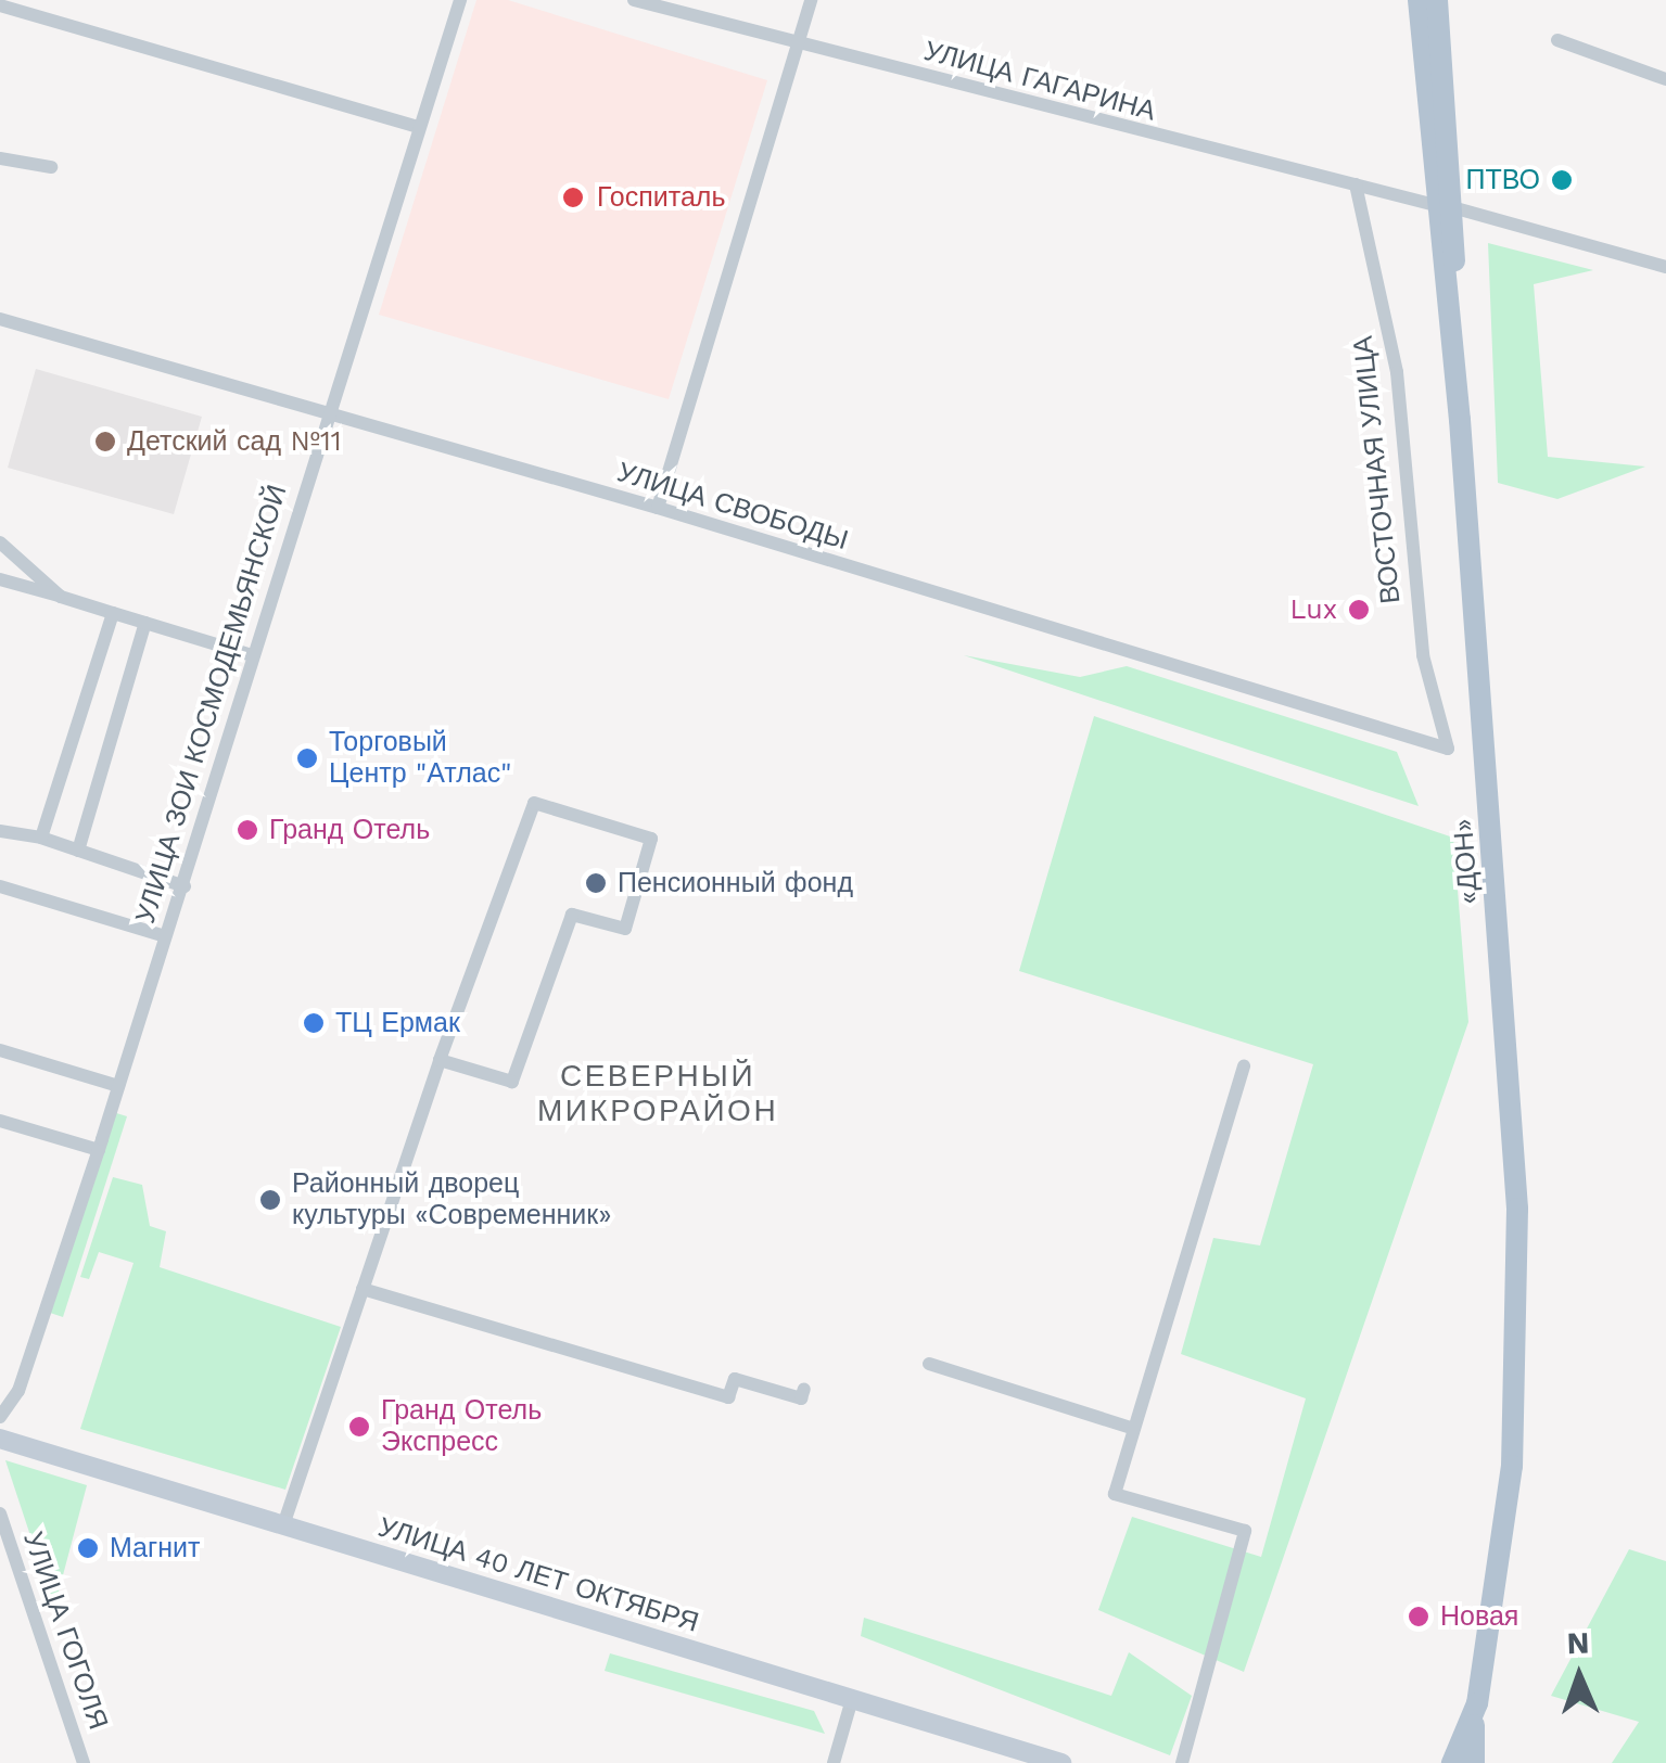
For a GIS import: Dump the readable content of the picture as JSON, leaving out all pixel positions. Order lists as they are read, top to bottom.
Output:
{
  "streets": {
    "main road": ["«ДОН»"],
    "street": [
      "УЛИЦА ГАГАРИНА",
      "ВОСТОЧНАЯ УЛИЦА",
      "УЛИЦА СВОБОДЫ",
      "УЛИЦА ЗОИ КОСМОДЕМЬЯНСКОЙ",
      "УЛИЦА 40 ЛЕТ ОКТЯБРЯ",
      "УЛИЦА ГОГОЛЯ"
    ]
  },
  "crossings": [
    ["УЛИЦА ГАГАРИНА", "ВОСТОЧНАЯ УЛИЦА"],
    ["УЛИЦА ГАГАРИНА", "«ДОН»"],
    ["ВОСТОЧНАЯ УЛИЦА", "УЛИЦА СВОБОДЫ"],
    ["УЛИЦА СВОБОДЫ", "УЛИЦА ЗОИ КОСМОДЕМЬЯНСКОЙ"]
  ],
  "districts": ["СЕВЕРНЫЙ МИКРОРАЙОН"],
  "places": [
    "ПТВО",
    "Госпиталь",
    "Детский сад №11",
    "Lux",
    "Торговый Центр \"Атлас\"",
    "Гранд Отель",
    "Пенсионный фонд",
    "ТЦ Ермак",
    "Районный дворец культуры «Современник»",
    "Гранд Отель Экспресс",
    "Магнит",
    "Новая"
  ],
  "north": "top"
}
